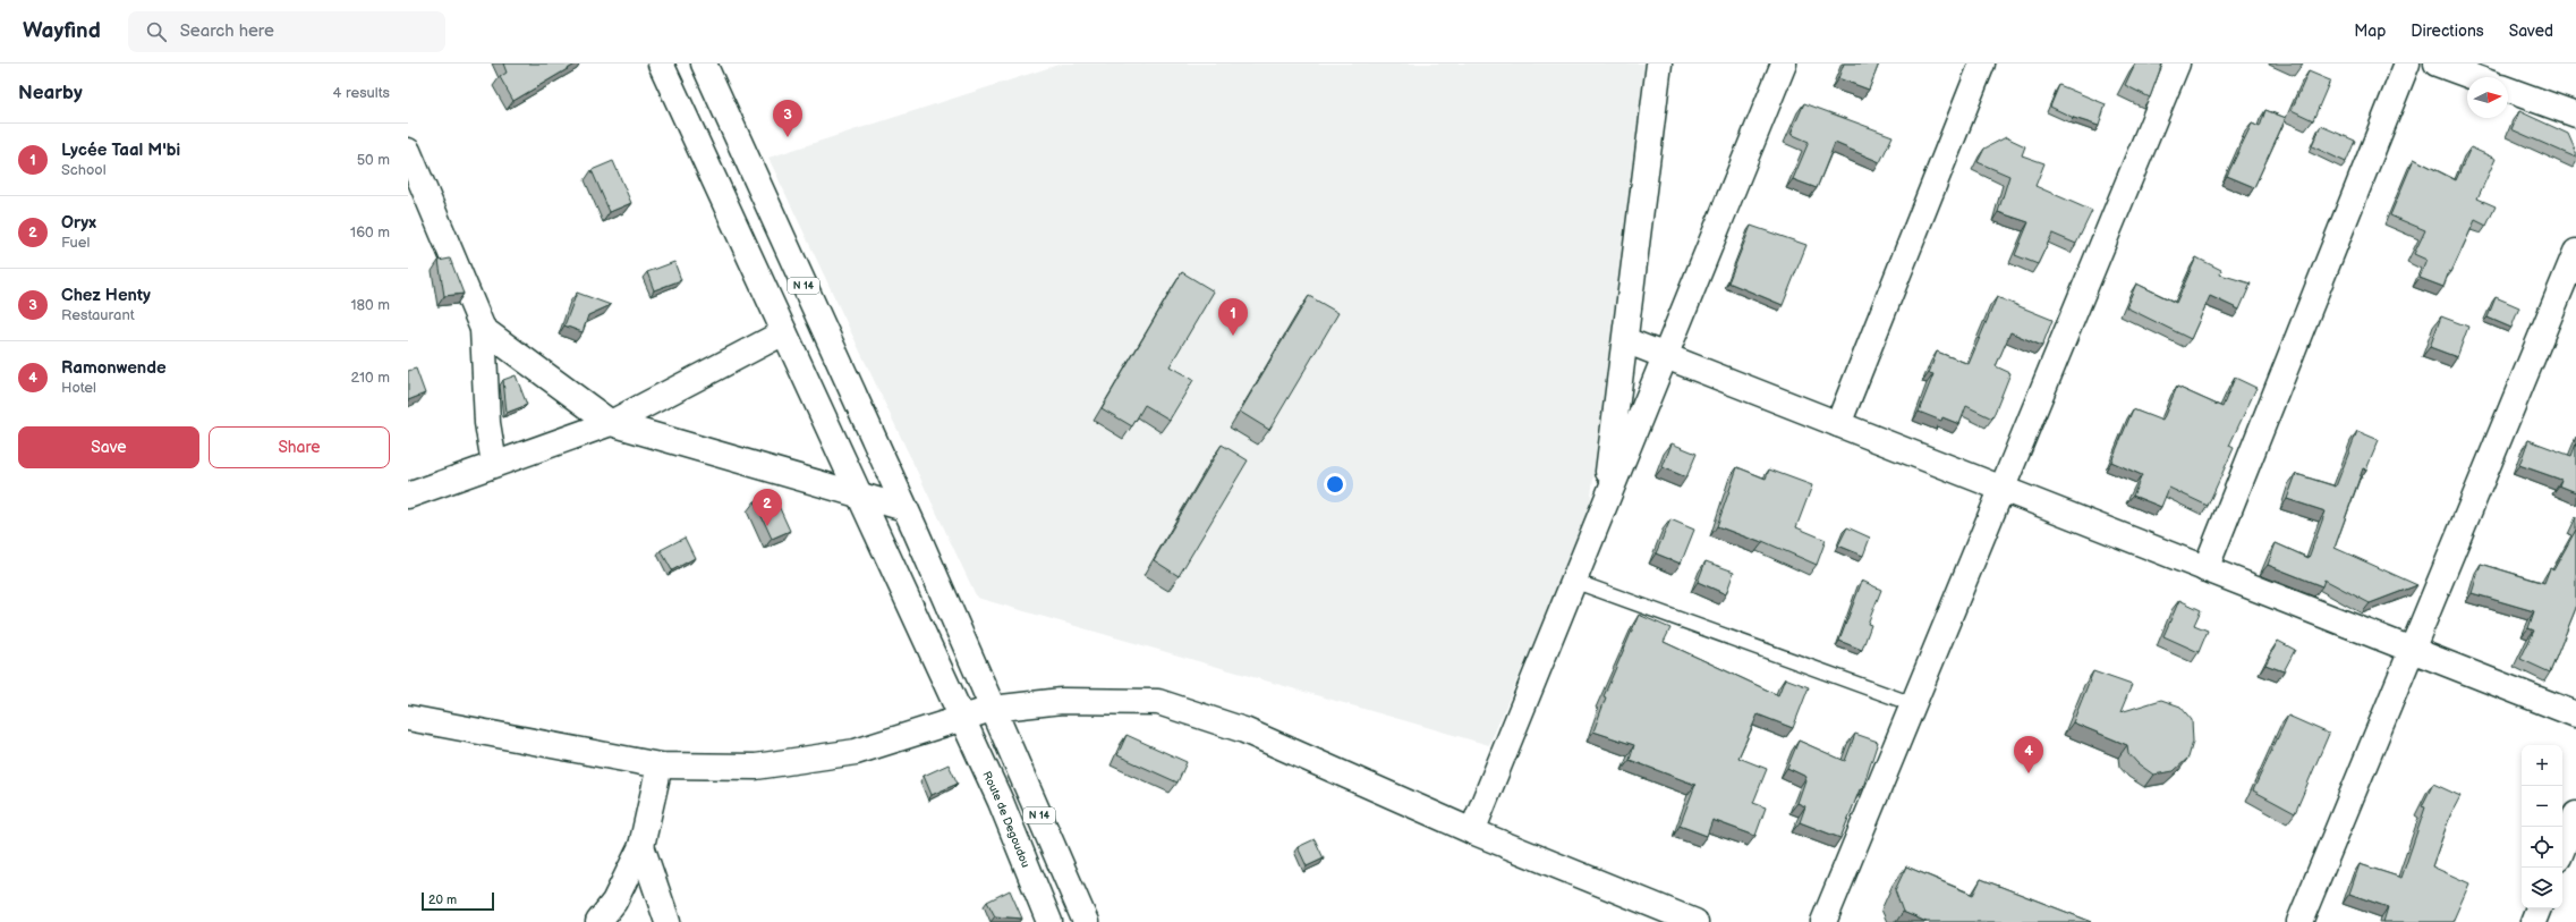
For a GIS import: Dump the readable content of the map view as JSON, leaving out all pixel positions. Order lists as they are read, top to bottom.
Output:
{
  "streets": {
    "street": ["N 14", "Route de Degoudou"]
  },
  "crossings": [
    ["N 14", "Route de Degoudou"]
  ],
  "scale_bar": "20 m",
  "north": "right",
  "page": {
    "header": "Wayfind",
    "search": "Search here",
    "nav": ["Map", "Directions", "Saved"],
    "heading": ["Nearby", "4 results"],
    "pins": [
      "3",
      "1",
      "2",
      "4"
    ],
    "list": [
      {
        "mark": "1",
        "name": "Lycée Taal M'bi",
        "note": "School",
        "value": "50 m"
      },
      {
        "mark": "2",
        "name": "Oryx",
        "note": "Fuel",
        "value": "160 m"
      },
      {
        "mark": "3",
        "name": "Chez Henty",
        "note": "Restaurant",
        "value": "180 m"
      },
      {
        "mark": "4",
        "name": "Ramonwende",
        "note": "Hotel",
        "value": "210 m"
      }
    ],
    "buttons": ["Save", "Share"],
    "map_buttons": ["+", "−"],
    "scale": "20 m"
  }
}
